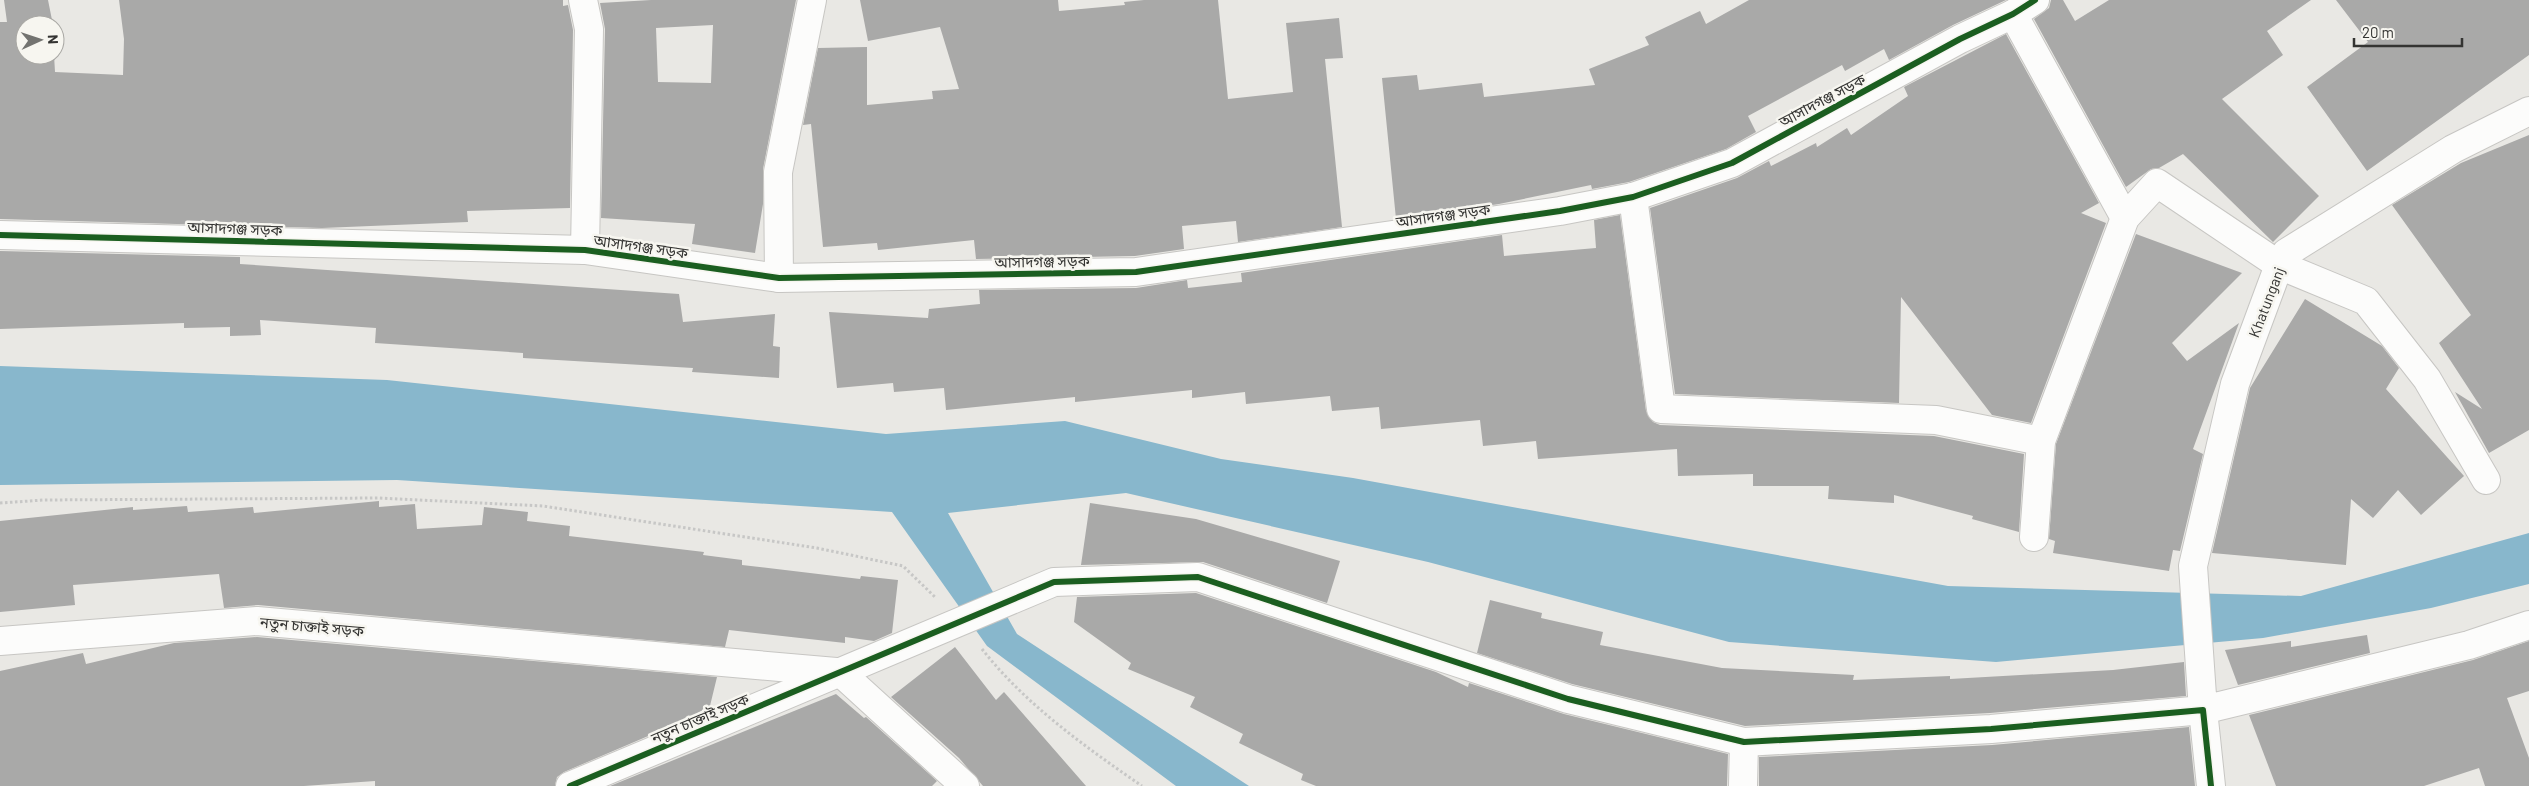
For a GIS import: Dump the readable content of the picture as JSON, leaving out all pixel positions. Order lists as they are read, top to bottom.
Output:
{
  "streets": {
    "street": ["আসাদগঞ্জ সড়ক", "Khatunganj", "নতুন চাক্তাই সড়ক"]
  },
  "scale_bar": "20 m",
  "north": "right"
}
